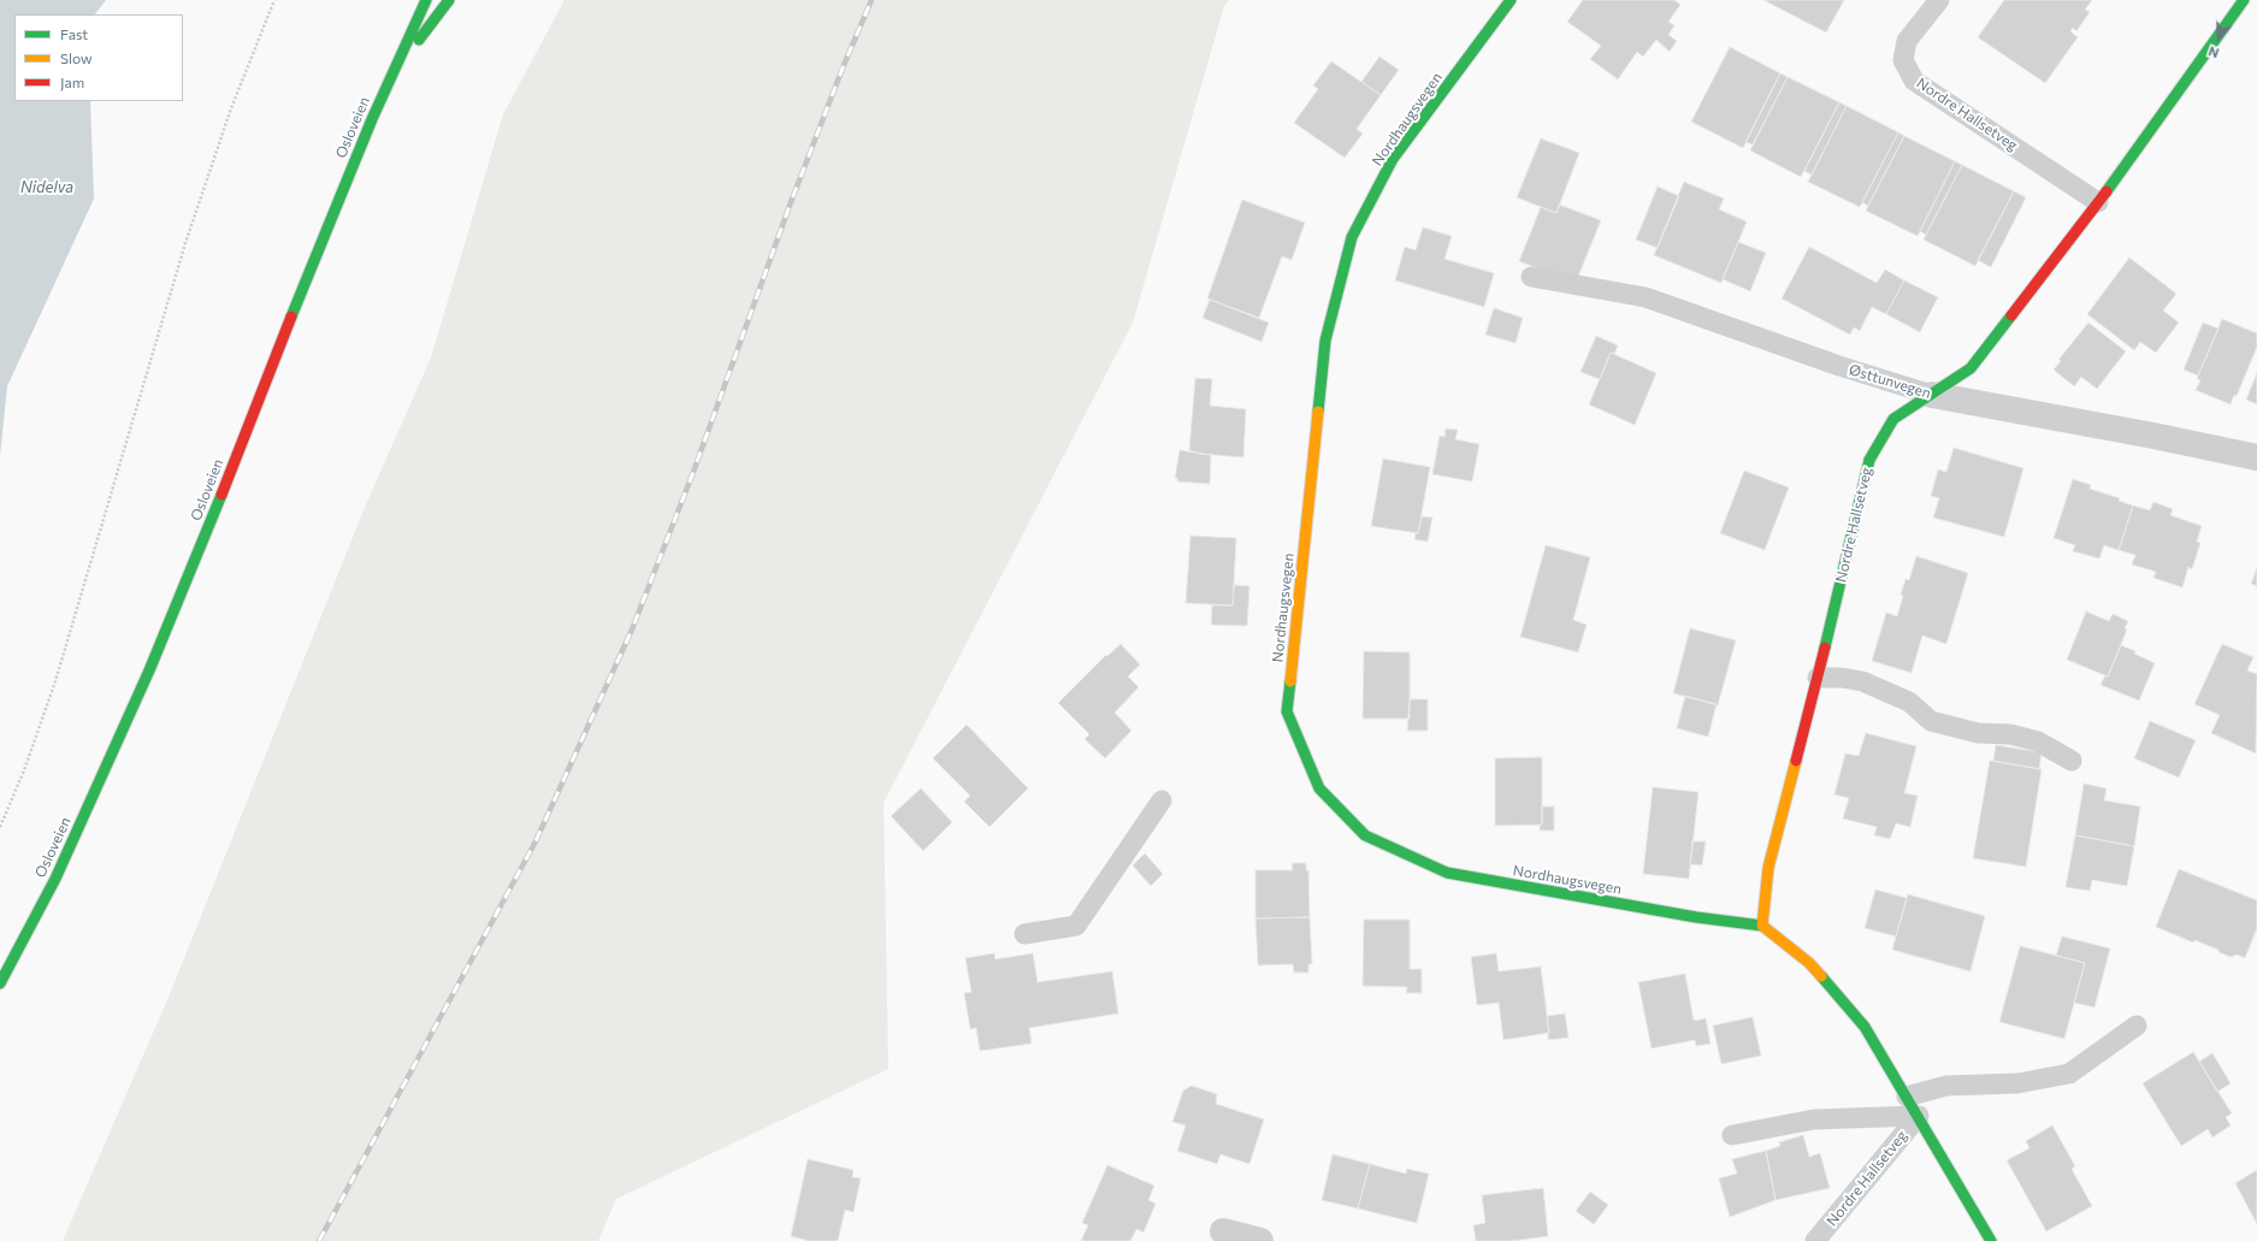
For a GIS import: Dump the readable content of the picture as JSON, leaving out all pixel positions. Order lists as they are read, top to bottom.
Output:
{
  "streets": {
    "main road": ["Nordre Hallsetveg", "Nordhaugsvegen", "Osloveien"],
    "street": ["Østtunvegen"]
  },
  "crossings": [
    ["Nordre Hallsetveg", "Nordhaugsvegen"],
    ["Nordre Hallsetveg", "Østtunvegen"]
  ],
  "water": ["Nidelva"],
  "legend": ["Fast", "Slow", "Jam"],
  "north": "bottom"
}
